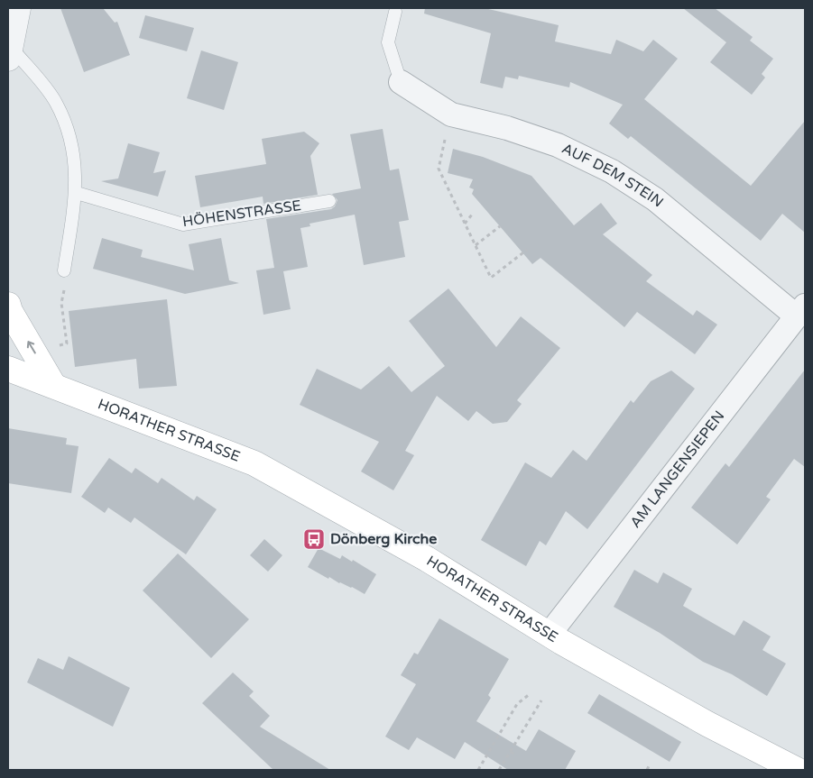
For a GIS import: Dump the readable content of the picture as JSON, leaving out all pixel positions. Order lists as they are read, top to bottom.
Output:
{
  "streets": {
    "main road": ["HORATHER STRASSE"],
    "street": ["AUF DEM STEIN", "AM LANGENSIEPEN"],
    "lane": ["HÖHENSTRASSE"]
  },
  "crossings": [
    ["AUF DEM STEIN", "AM LANGENSIEPEN"],
    ["HORATHER STRASSE", "AM LANGENSIEPEN"]
  ],
  "places": {
    "bus stop": ["Dönberg Kirche"]
  }
}
